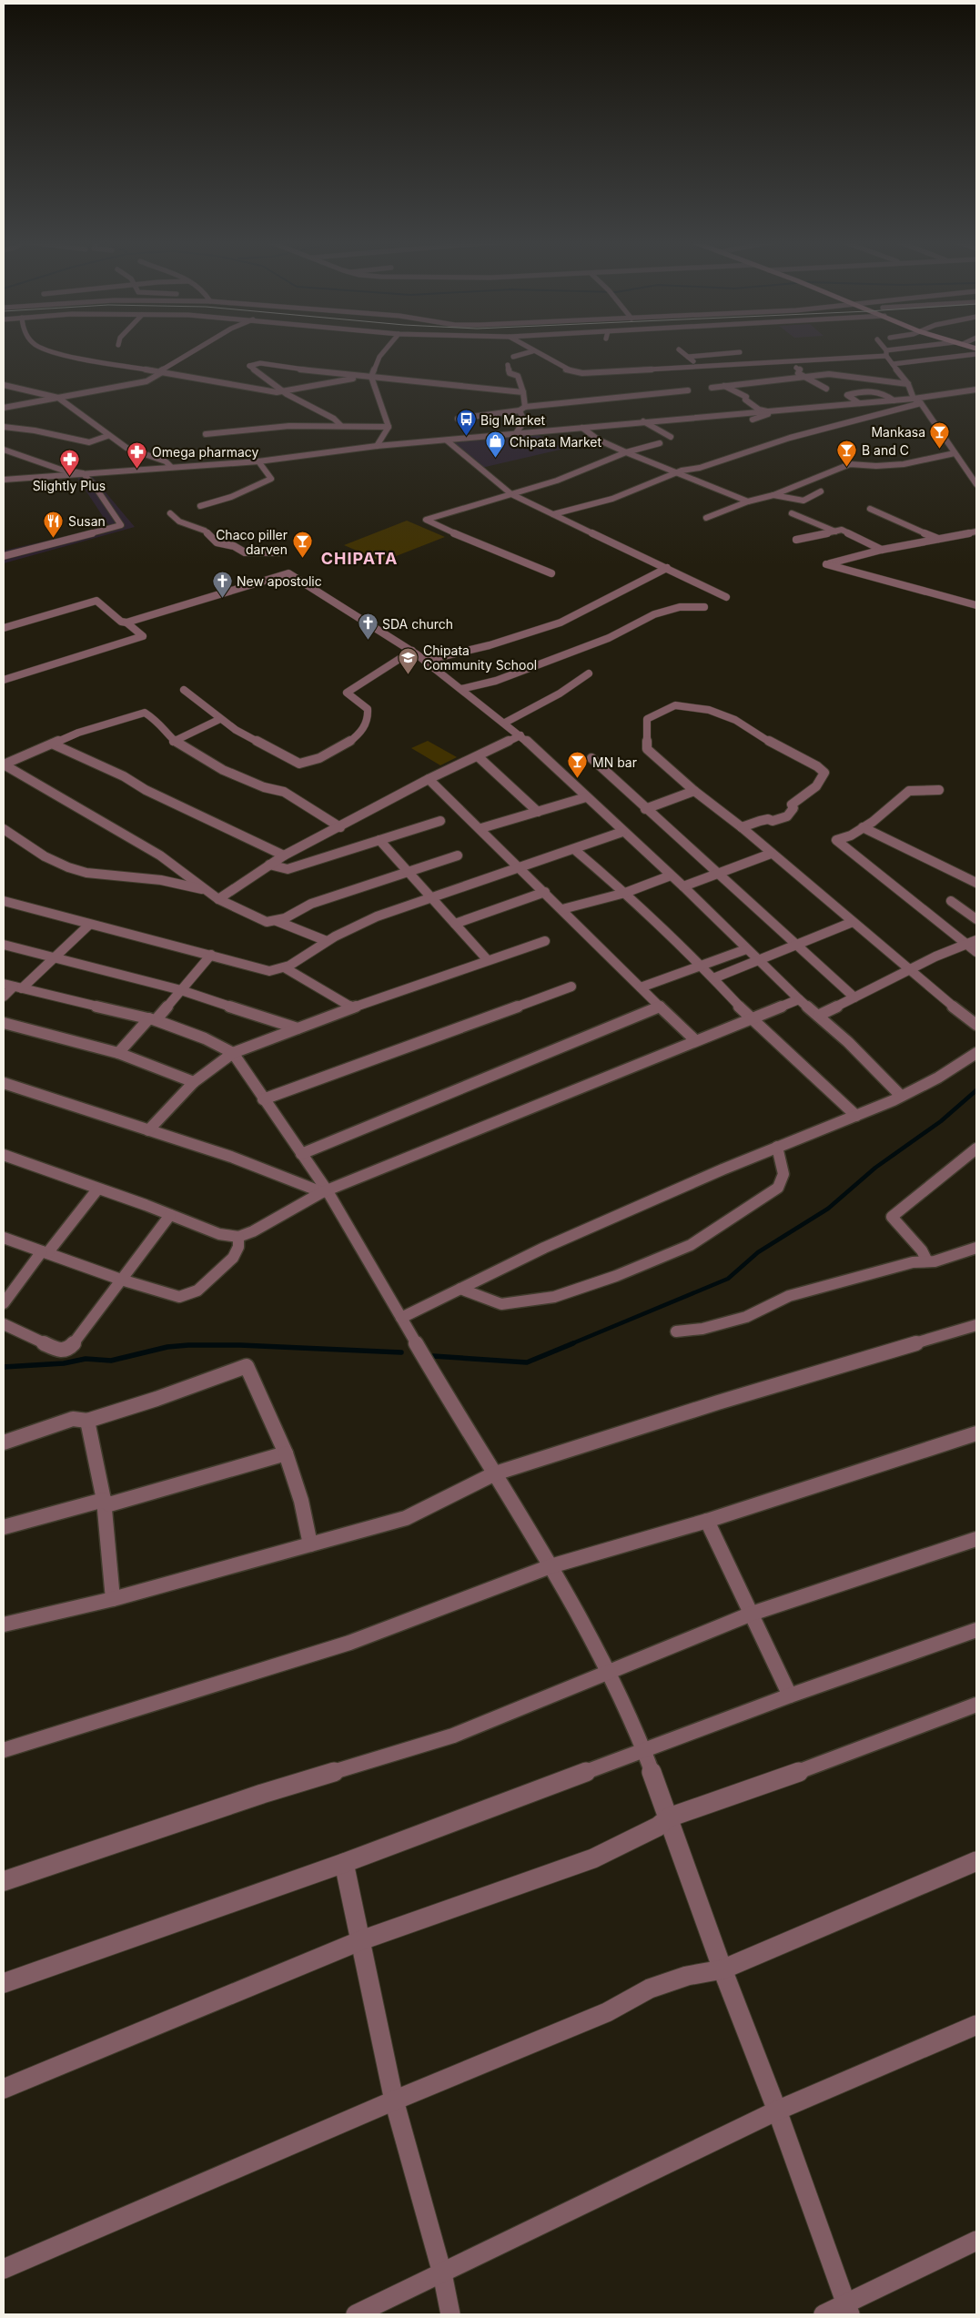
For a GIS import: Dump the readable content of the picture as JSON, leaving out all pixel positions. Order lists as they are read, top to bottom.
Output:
{
  "districts": ["CHIPATA"],
  "places": {
    "bus stop": ["Big Market"],
    "bar": [
      "Mankasa",
      "B and C",
      "Chaco piller darven",
      "MN bar"
    ],
    "shop": ["Chipata Market"],
    "pharmacy": ["Omega pharmacy", "Slightly Plus"],
    "restaurant": ["Susan"],
    "church": ["New apostolic", "SDA church"],
    "school or university": ["Chipata Community School"]
  }
}
